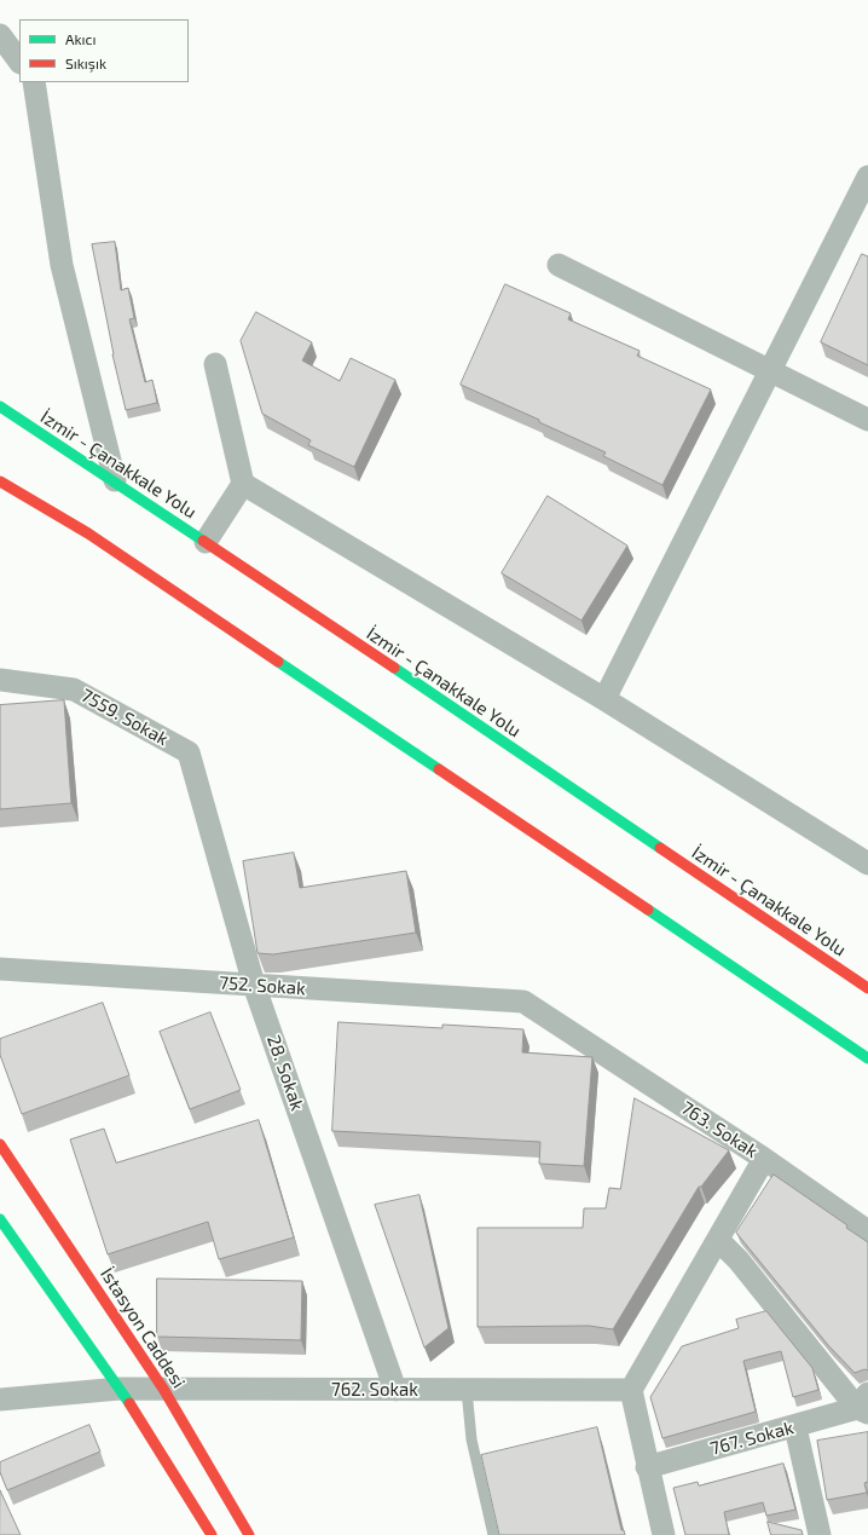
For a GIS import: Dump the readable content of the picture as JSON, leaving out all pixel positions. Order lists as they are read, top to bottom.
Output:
{
  "streets": {
    "main road": ["İzmir - Çanakkale Yolu", "İstasyon Caddesi"],
    "street": [
      "7559. Sokak",
      "752. Sokak",
      "28. Sokak",
      "763. Sokak",
      "762. Sokak",
      "767. Sokak"
    ]
  },
  "crossings": [
    ["7559. Sokak", "28. Sokak"],
    ["752. Sokak", "28. Sokak"],
    ["752. Sokak", "763. Sokak"],
    ["28. Sokak", "762. Sokak"],
    ["763. Sokak", "762. Sokak"],
    ["763. Sokak", "767. Sokak"],
    ["İstasyon Caddesi", "762. Sokak"]
  ],
  "legend": ["Akıcı", "Sıkışık"]
}
